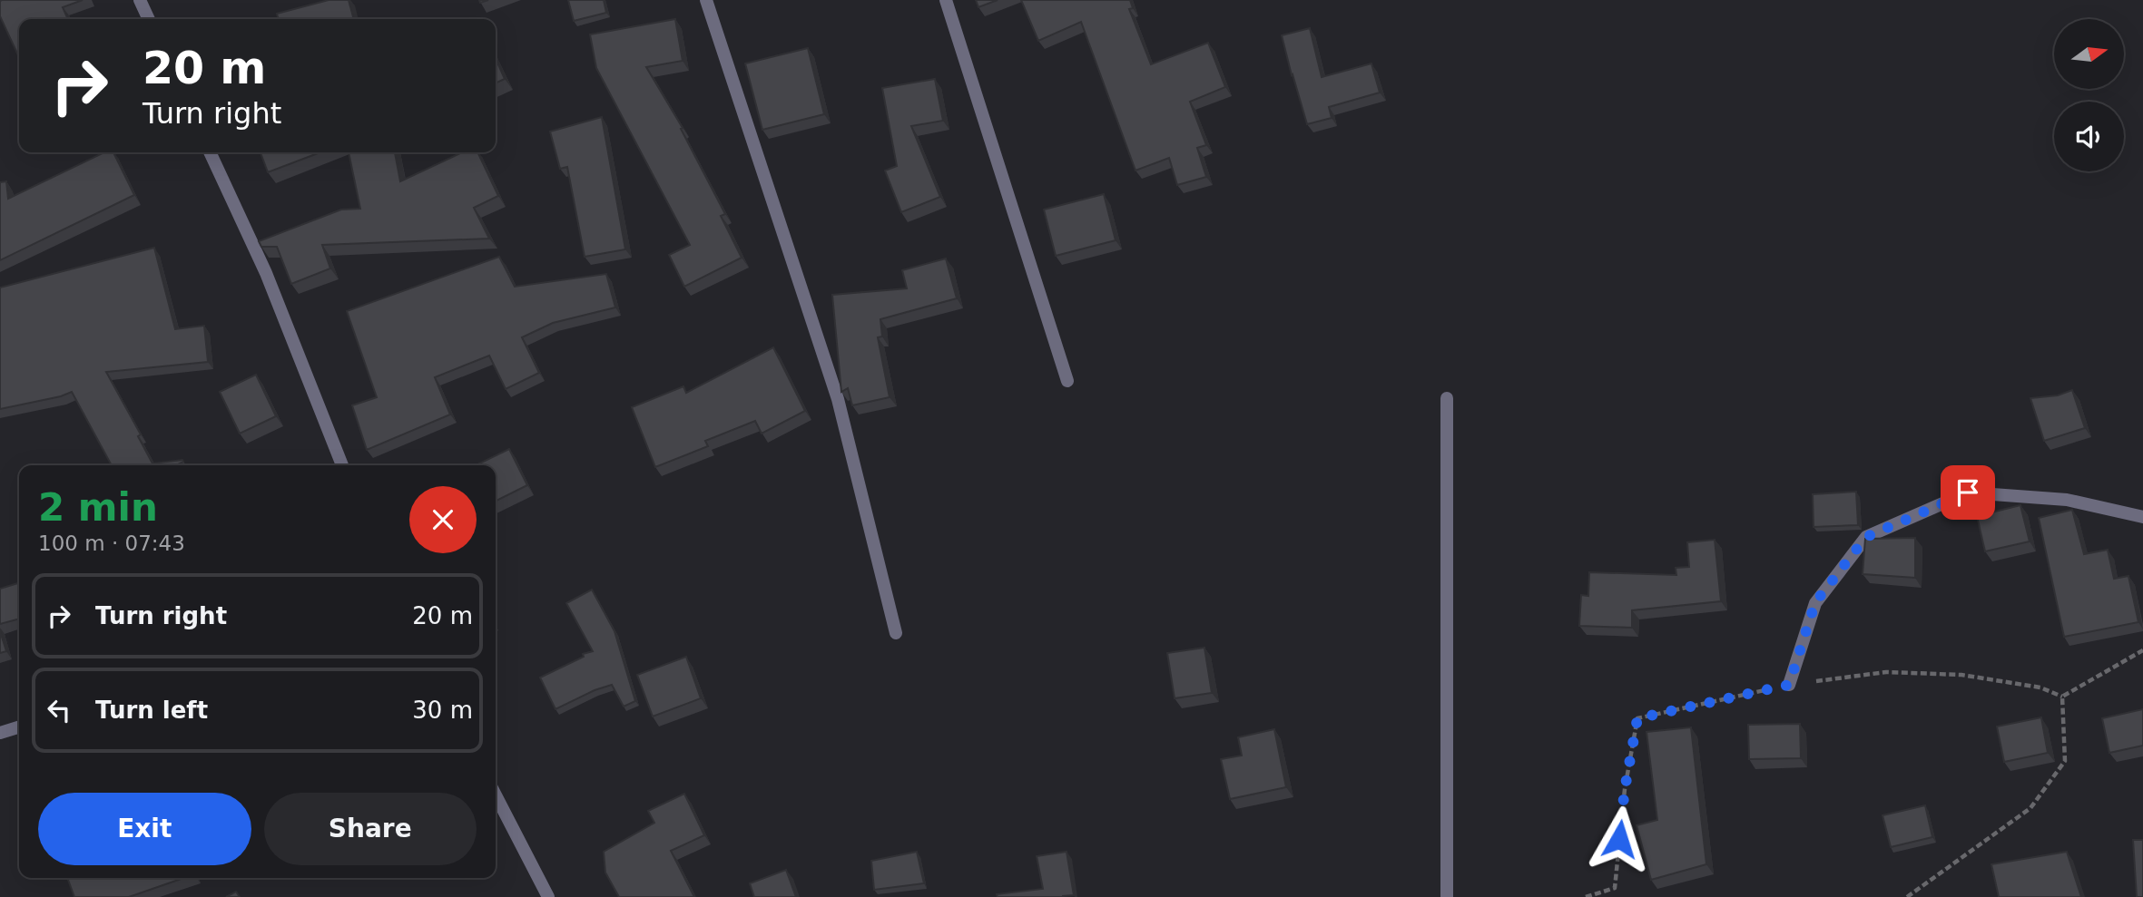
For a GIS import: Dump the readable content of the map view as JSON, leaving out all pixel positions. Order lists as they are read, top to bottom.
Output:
{
  "north": "right",
  "page": {
    "turn": ["20 m", "Turn right"],
    "heading": ["2 min", "100 m · 07:43"],
    "list": [
      {
        "name": "Turn right",
        "value": "20 m"
      },
      {
        "name": "Turn left",
        "value": "30 m"
      }
    ],
    "buttons": ["Exit", "Share"]
  }
}
